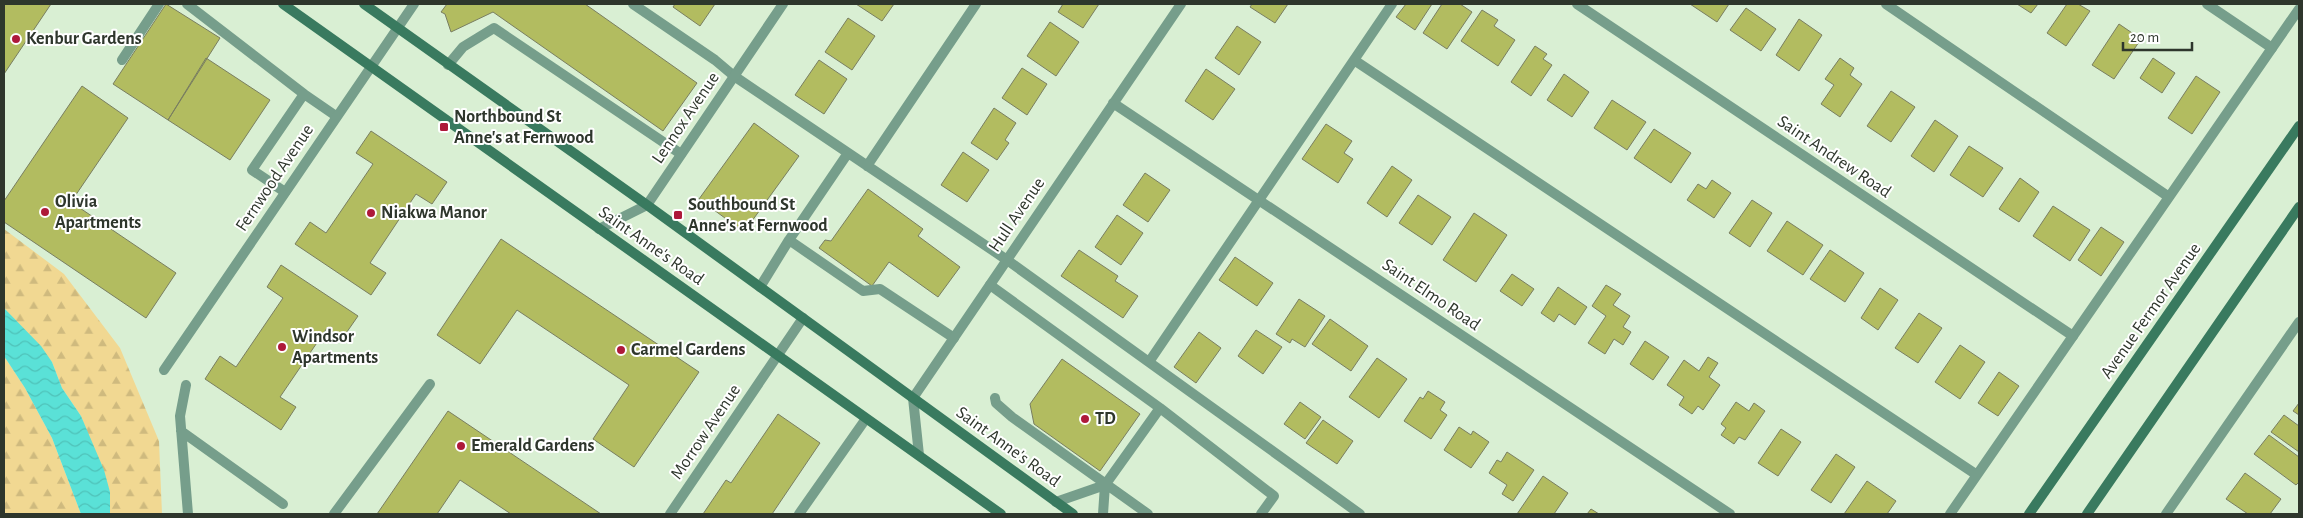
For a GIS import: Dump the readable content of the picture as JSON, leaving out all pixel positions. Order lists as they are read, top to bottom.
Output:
{
  "streets": {
    "main road": ["Saint Anne's Road", "Avenue Fermor Avenue"],
    "street": [
      "Lennox Avenue",
      "Saint Andrew Road",
      "Fernwood Avenue",
      "Hull Avenue",
      "Saint Elmo Road",
      "Morrow Avenue"
    ]
  },
  "crossings": [
    ["Lennox Avenue", "Saint Anne's Road"],
    ["Fernwood Avenue", "Saint Anne's Road"],
    ["Hull Avenue", "Saint Anne's Road"],
    ["Hull Avenue", "Saint Elmo Road"],
    ["Saint Anne's Road", "Morrow Avenue"]
  ],
  "places": {
    "other": [
      "Kenbur Gardens",
      "Olivia Apartments",
      "Niakwa Manor",
      "Windsor Apartments",
      "Carmel Gardens",
      "TD",
      "Emerald Gardens"
    ],
    "transit": ["Northbound St Anne's at Fernwood", "Southbound St Anne's at Fernwood"]
  },
  "scale_bar": "20 m"
}
